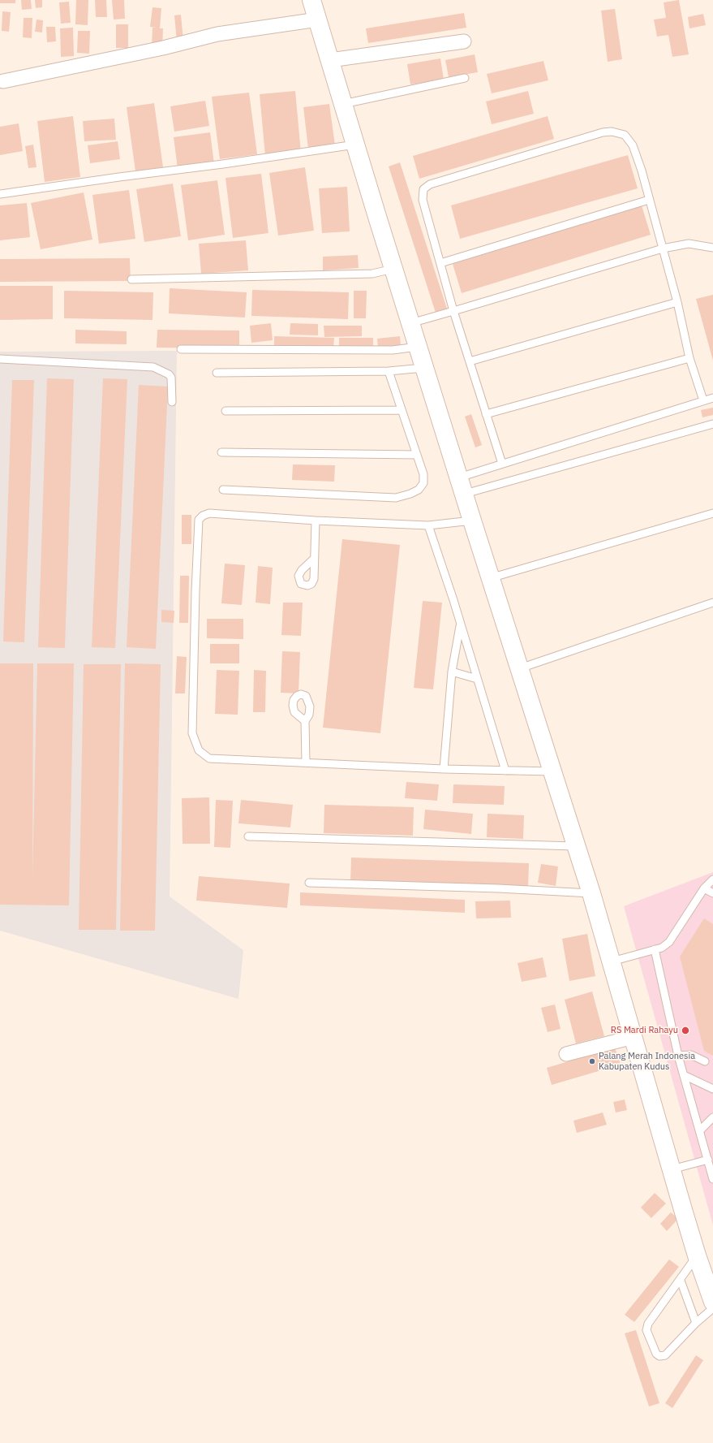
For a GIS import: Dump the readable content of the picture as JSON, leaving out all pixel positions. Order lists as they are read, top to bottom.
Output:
{
  "places": ["RS Mardi Rahayu", "Palang Merah Indonesia Kabupaten Kudus"]
}
